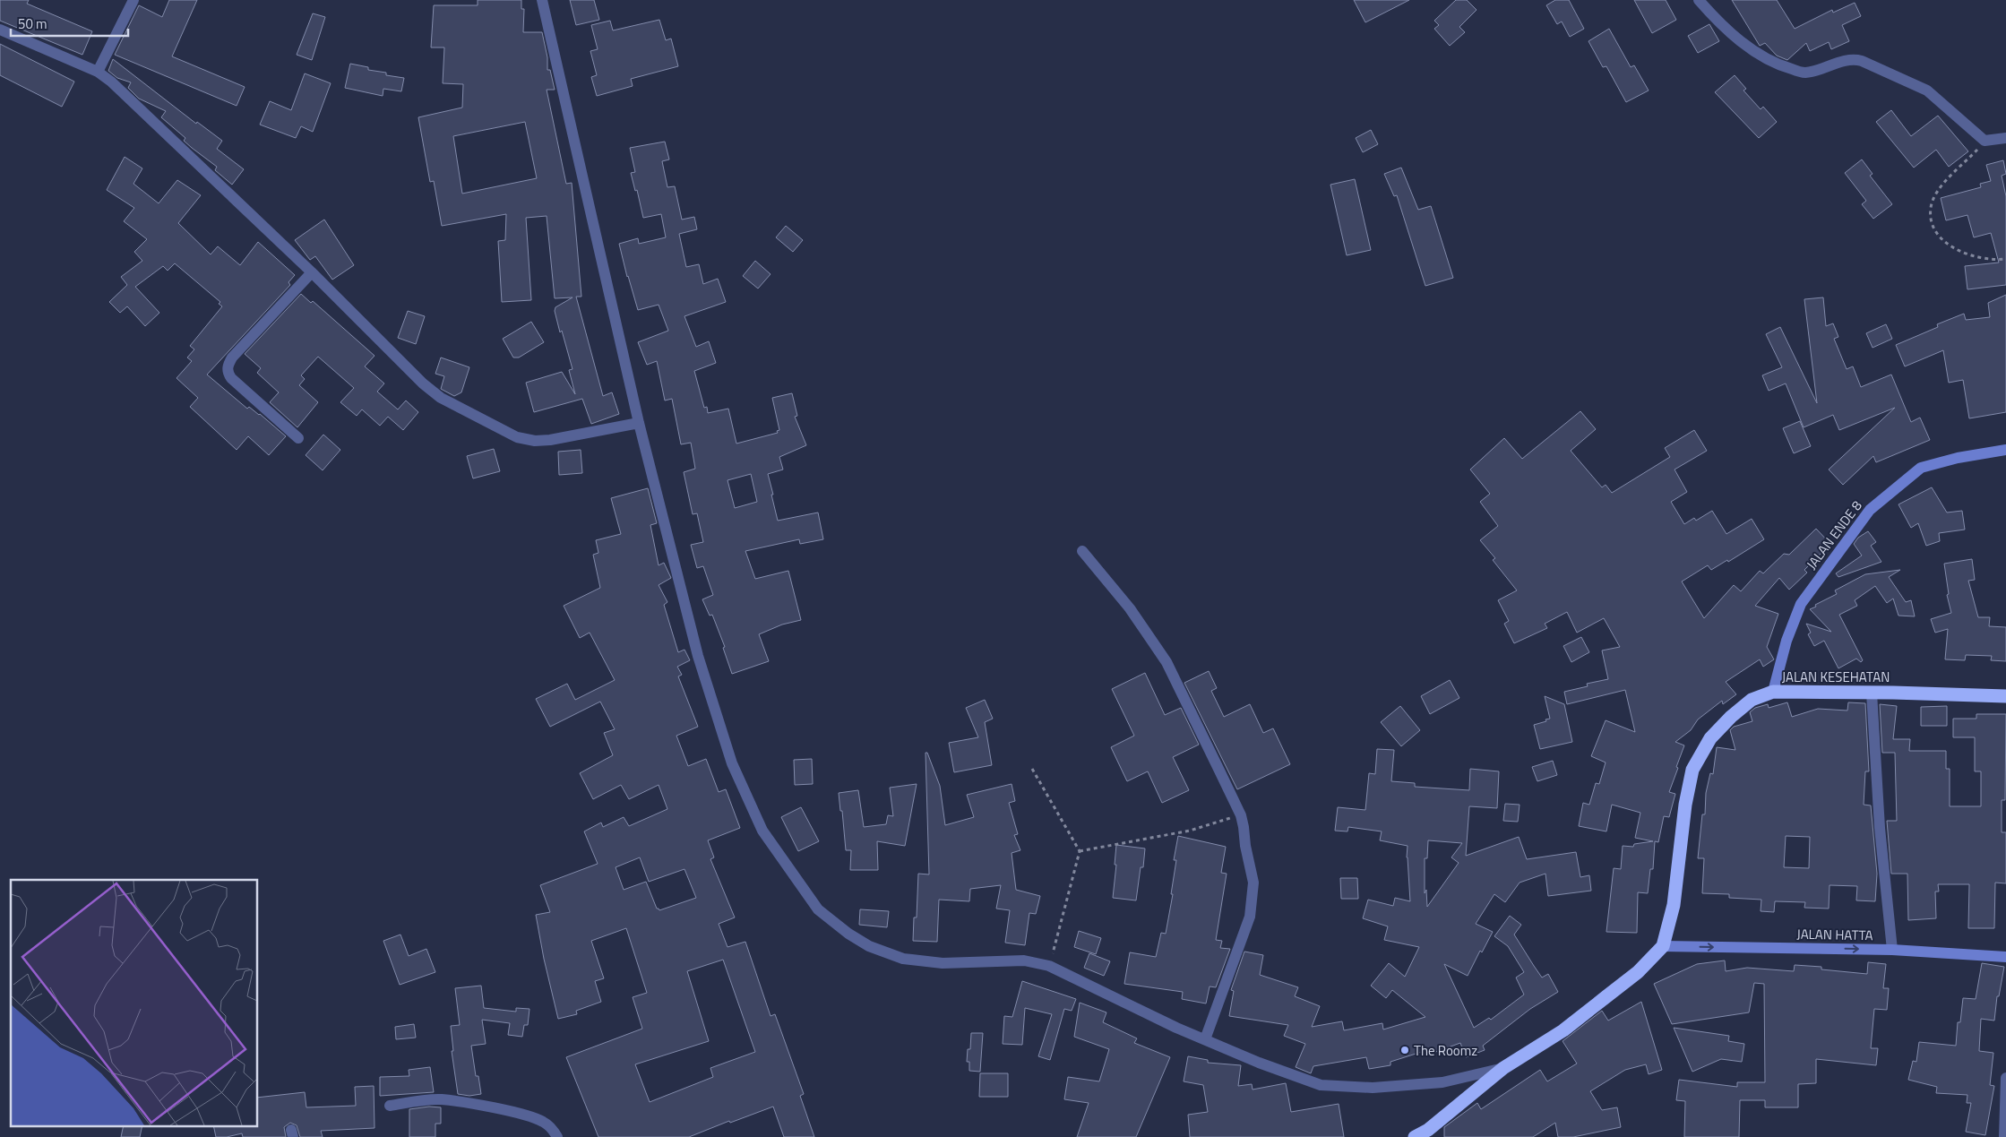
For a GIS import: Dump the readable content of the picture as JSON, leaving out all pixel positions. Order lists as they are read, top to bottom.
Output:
{
  "streets": {
    "highway": ["JALAN KESEHATAN"],
    "street": ["JALAN ENDE 8", "JALAN HATTA"]
  },
  "crossings": [
    ["JALAN ENDE 8", "JALAN KESEHATAN"],
    ["JALAN KESEHATAN", "JALAN HATTA"]
  ],
  "one_way": ["JALAN HATTA"],
  "places": ["The Roomz"],
  "scale_bar": "50 m"
}
